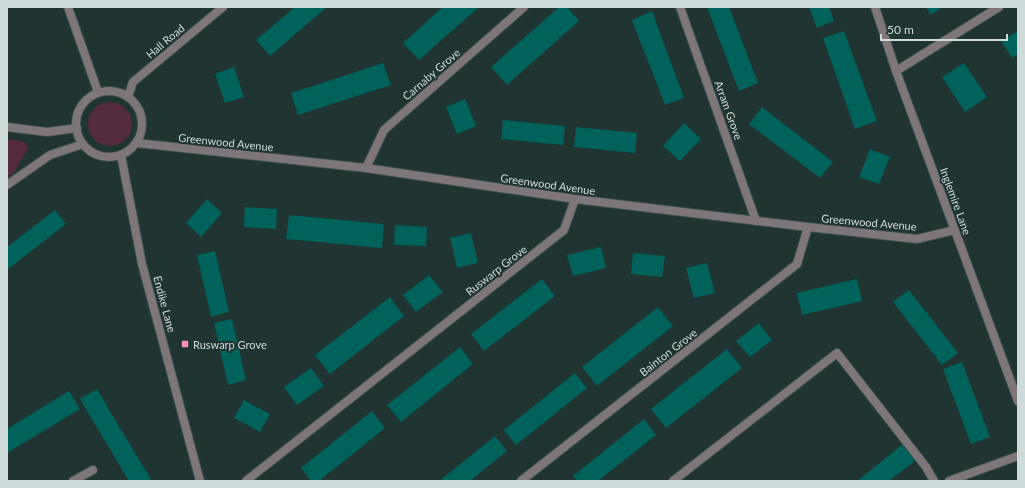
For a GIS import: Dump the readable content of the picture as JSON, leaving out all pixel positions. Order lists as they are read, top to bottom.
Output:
{
  "streets": {
    "street": [
      "Hall Road",
      "Carnaby Grove",
      "Arram Grove",
      "Greenwood Avenue",
      "Inglemire Lane",
      "Ruswarp Grove",
      "Endike Lane",
      "Bainton Grove"
    ]
  },
  "crossings": [
    ["Hall Road", "Greenwood Avenue"],
    ["Hall Road", "Endike Lane"],
    ["Carnaby Grove", "Greenwood Avenue"],
    ["Arram Grove", "Greenwood Avenue"],
    ["Greenwood Avenue", "Inglemire Lane"],
    ["Greenwood Avenue", "Ruswarp Grove"],
    ["Greenwood Avenue", "Endike Lane"],
    ["Greenwood Avenue", "Bainton Grove"]
  ],
  "places": {
    "transit": ["Ruswarp Grove"]
  },
  "scale_bar": "50 m"
}
